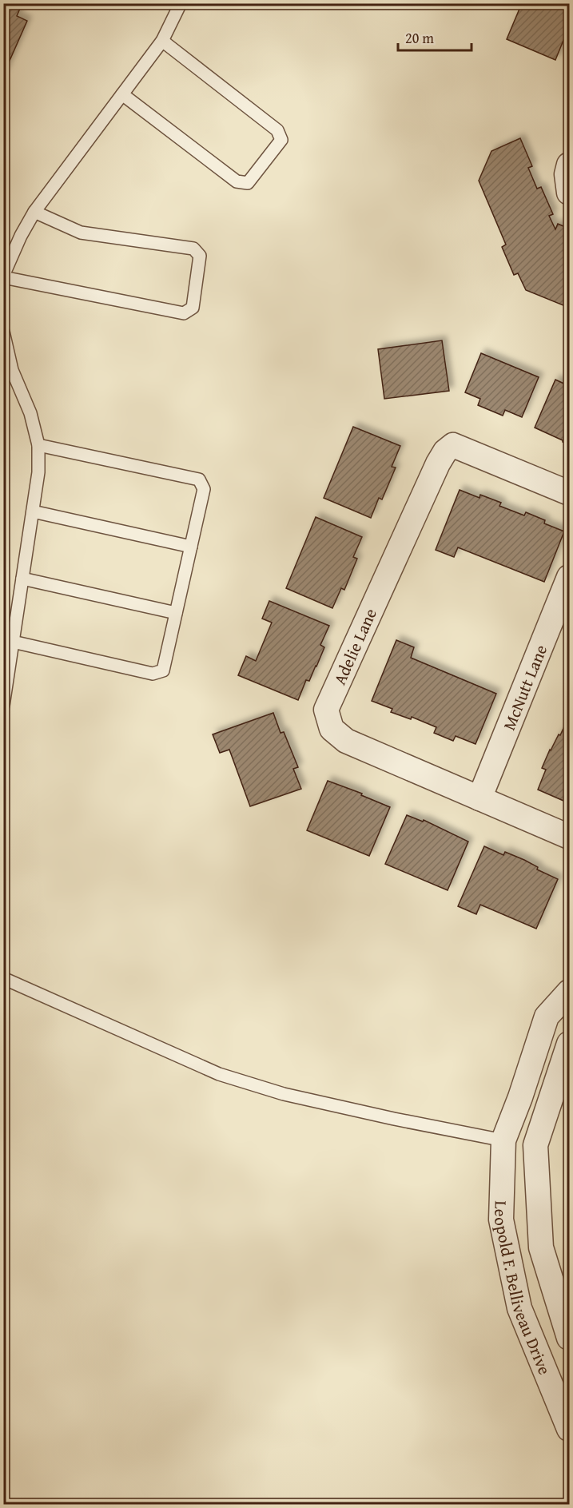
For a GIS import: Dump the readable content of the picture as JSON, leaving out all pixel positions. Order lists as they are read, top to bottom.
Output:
{
  "streets": {
    "street": ["Adelie Lane", "McNutt Lane", "Leopold F. Belliveau Drive"]
  },
  "crossings": [
    ["Adelie Lane", "McNutt Lane"]
  ],
  "scale_bar": "20 m"
}
